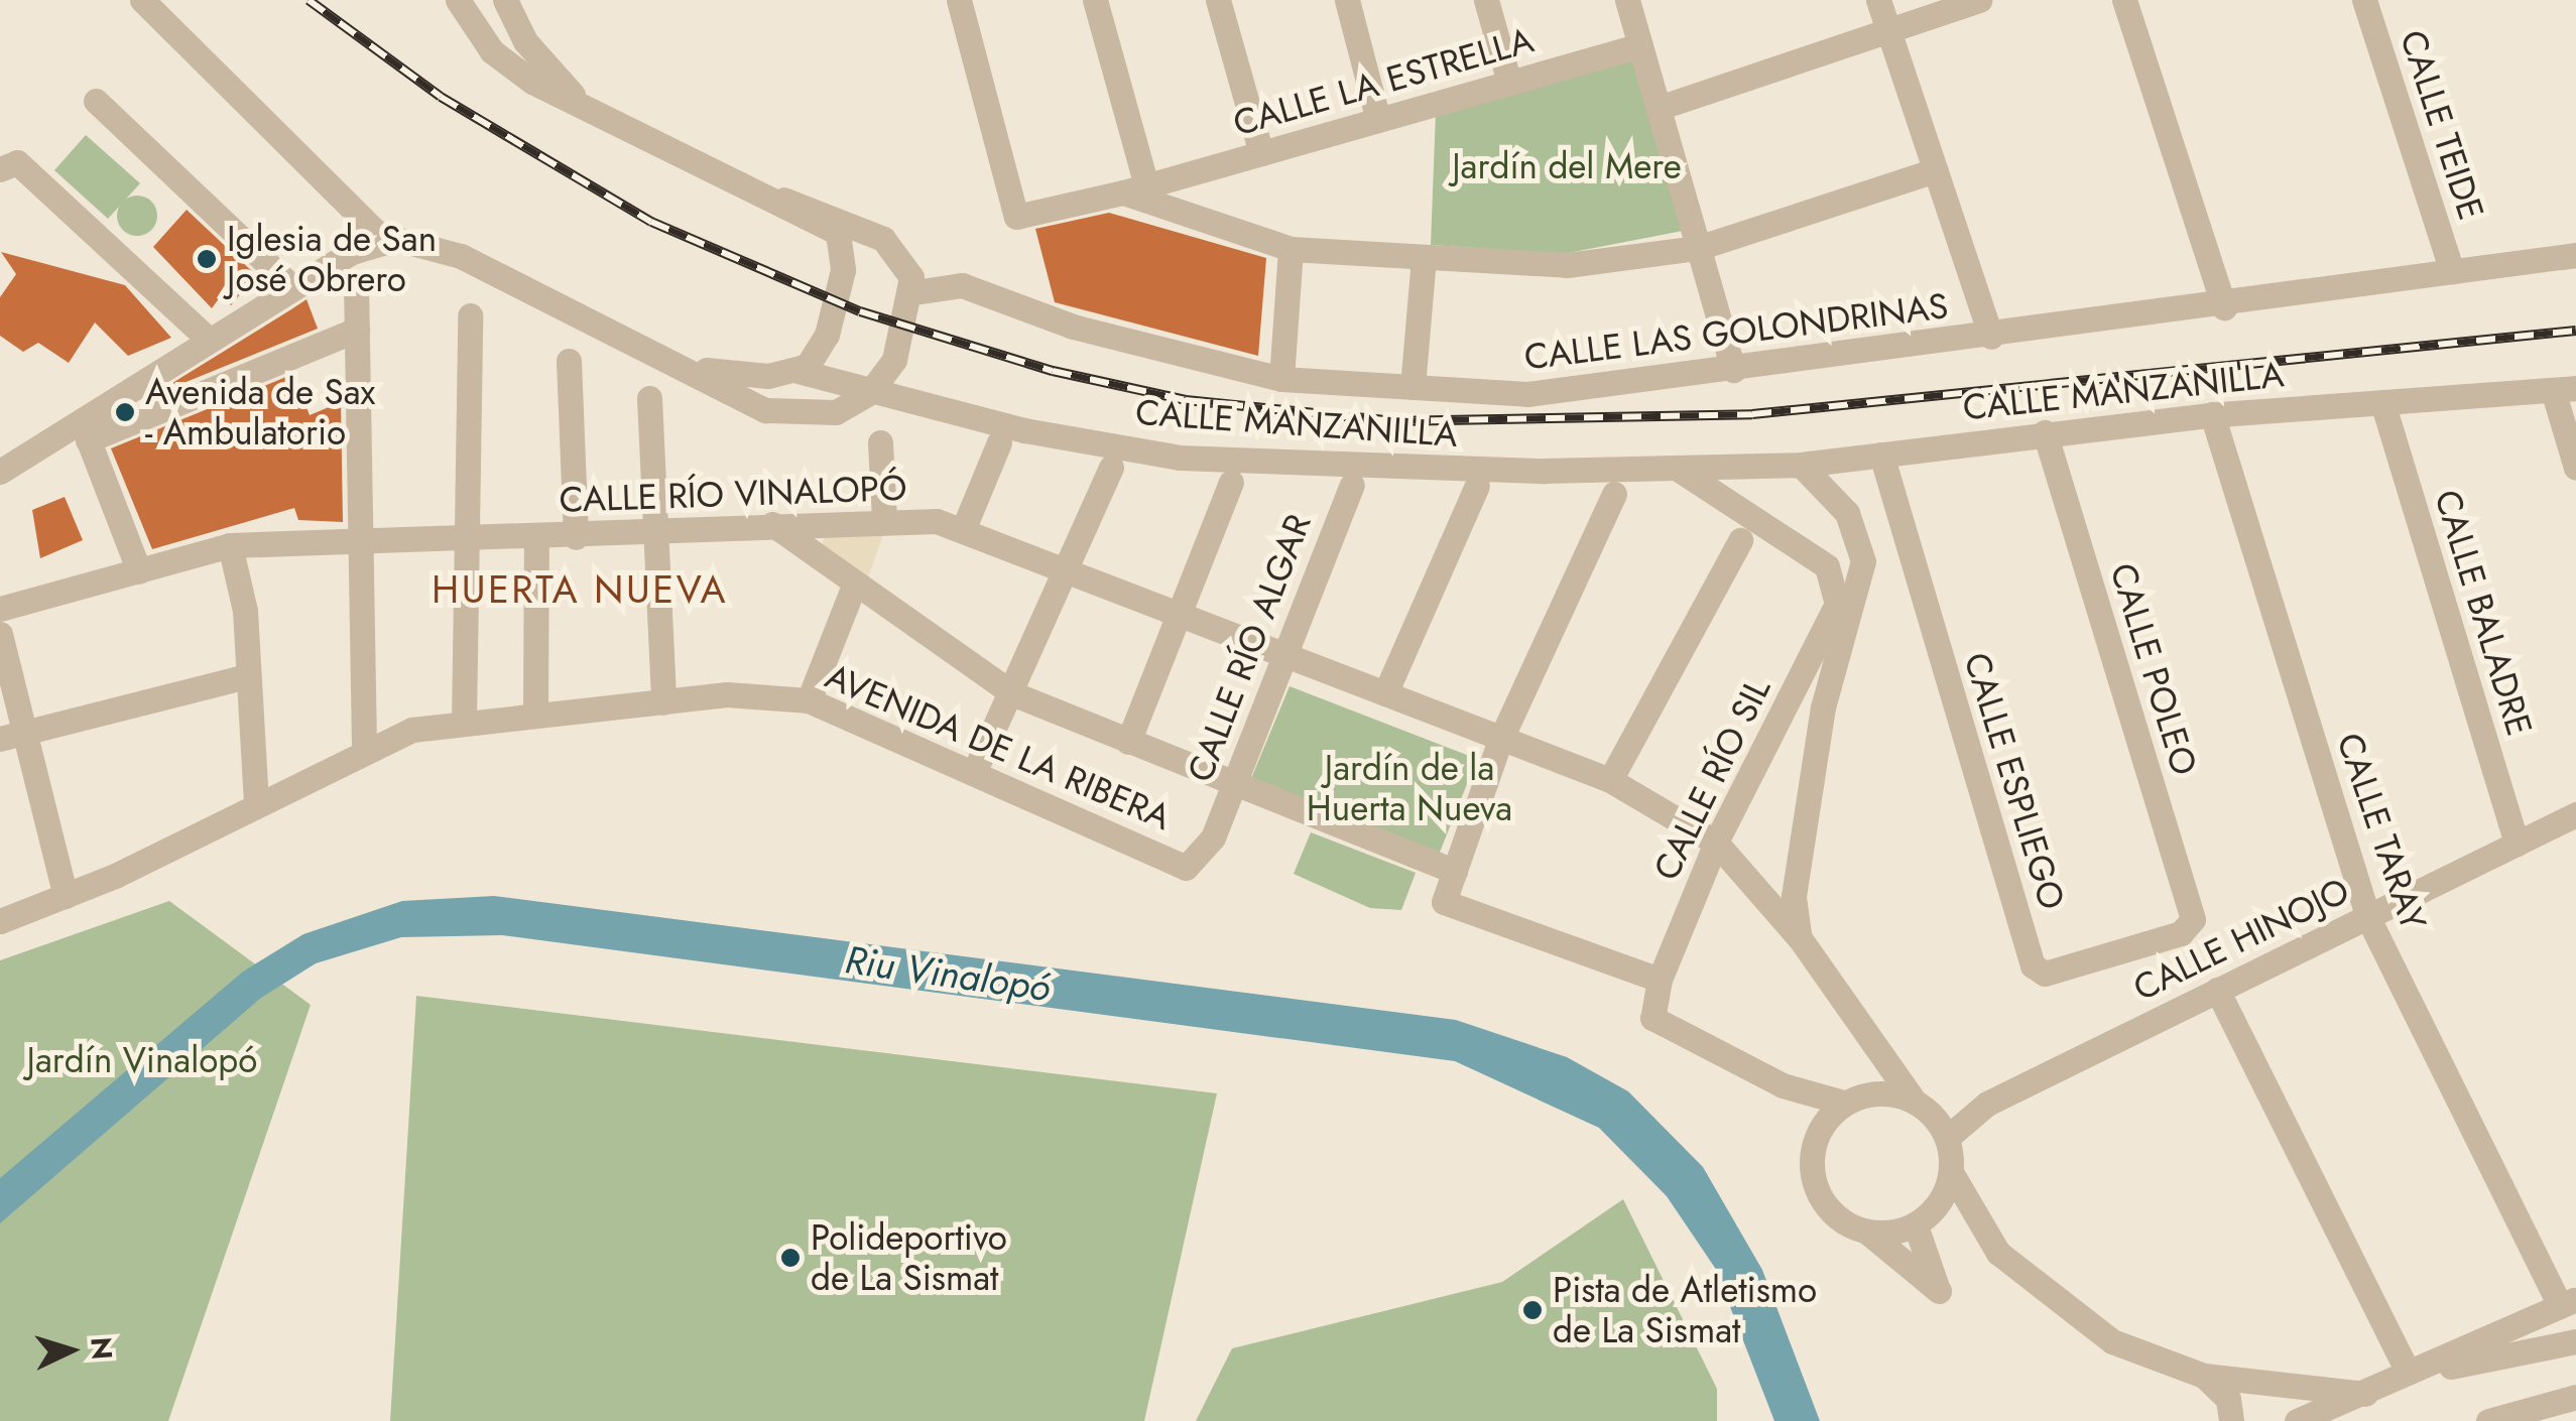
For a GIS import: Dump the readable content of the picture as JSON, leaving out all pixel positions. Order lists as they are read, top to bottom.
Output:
{
  "streets": {
    "street": [
      "CALLE LA ESTRELLA",
      "CALLE TEIDE",
      "CALLE LAS GOLONDRINAS",
      "CALLE MANZANILLA",
      "CALLE RÍO VINALOPÓ",
      "CALLE BALADRE",
      "CALLE RÍO ALGAR",
      "CALLE POLEO",
      "AVENIDA DE LA RIBERA",
      "CALLE RÍO SIL",
      "CALLE ESPLIEGO",
      "CALLE TARAY",
      "CALLE HINOJO"
    ]
  },
  "crossings": [
    ["CALLE TEIDE", "CALLE LAS GOLONDRINAS"],
    ["CALLE MANZANILLA", "CALLE BALADRE"],
    ["CALLE MANZANILLA", "CALLE POLEO"],
    ["CALLE MANZANILLA", "CALLE RÍO SIL"],
    ["CALLE MANZANILLA", "CALLE ESPLIEGO"],
    ["CALLE MANZANILLA", "CALLE TARAY"],
    ["CALLE RÍO VINALOPÓ", "CALLE RÍO ALGAR"],
    ["CALLE RÍO VINALOPÓ", "CALLE RÍO SIL"],
    ["CALLE RÍO VINALOPÓ", "CALLE HINOJO"],
    ["CALLE BALADRE", "CALLE HINOJO"],
    ["CALLE RÍO ALGAR", "AVENIDA DE LA RIBERA"],
    ["CALLE POLEO", "CALLE ESPLIEGO"],
    ["CALLE TARAY", "CALLE HINOJO"]
  ],
  "districts": ["HUERTA NUEVA"],
  "water": ["Riu Vinalopó"],
  "parks": ["Jardín del Mere", "Jardín de la Huerta Nueva", "Jardín Vinalopó"],
  "places": [
    "Iglesia de San José Obrero",
    "Avenida de Sax - Ambulatorio",
    "Polideportivo de La Sismat",
    "Pista de Atletismo de La Sismat"
  ],
  "north": "right"
}
